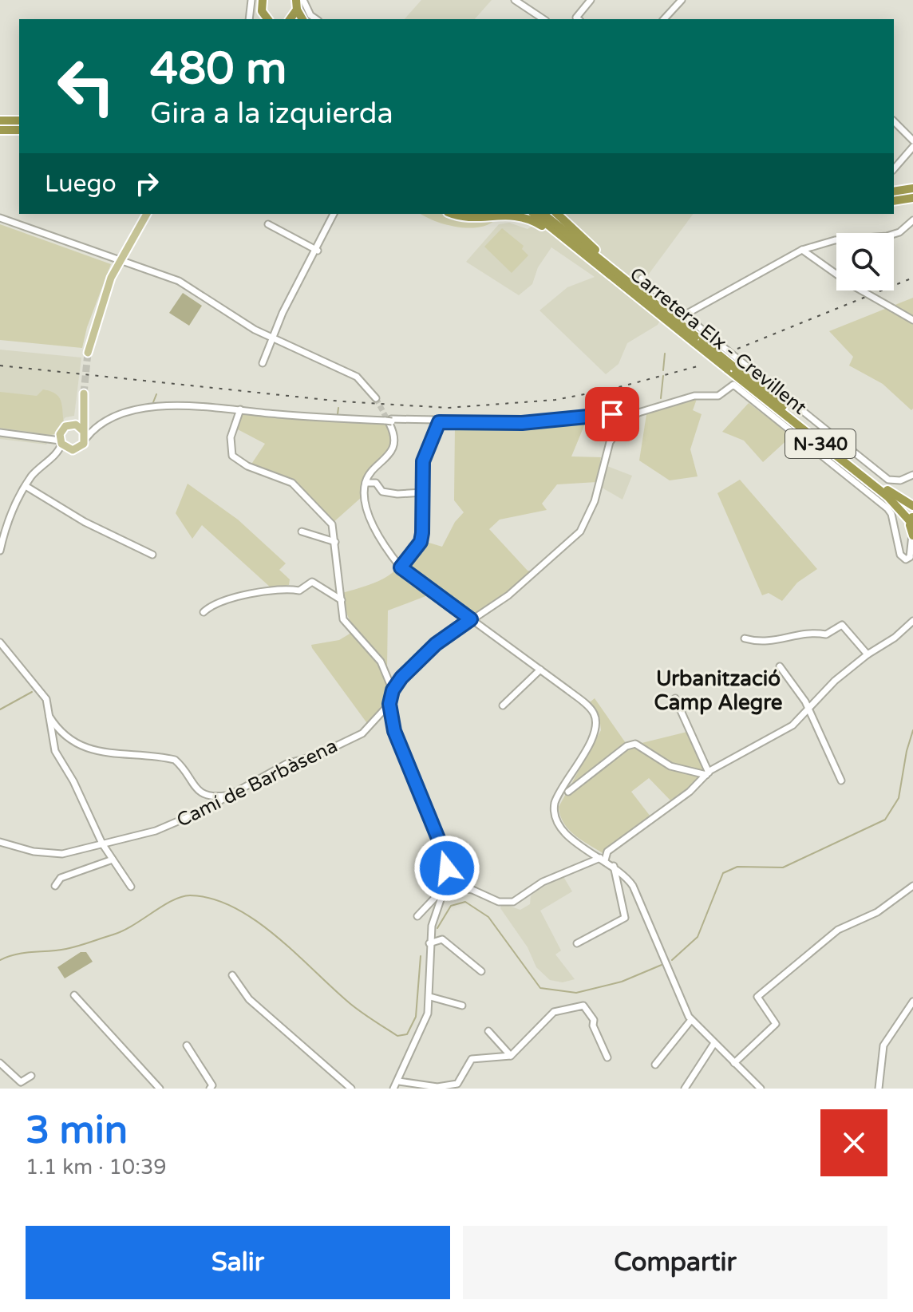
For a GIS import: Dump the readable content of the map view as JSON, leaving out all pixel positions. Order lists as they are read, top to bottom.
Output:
{
  "streets": {
    "highway": ["Carretera Elx - Crevillent", "N-340"],
    "street": ["Camí de Barbàsena"]
  },
  "crossings": [
    ["Carretera Elx - Crevillent", "N-340"]
  ],
  "districts": ["Urbanització Camp Alegre"],
  "page": {
    "turn": ["480 m", "Gira a la izquierda"],
    "then": "Luego",
    "heading": ["3 min", "1.1 km · 10:39"],
    "buttons": ["Salir", "Compartir"]
  }
}
